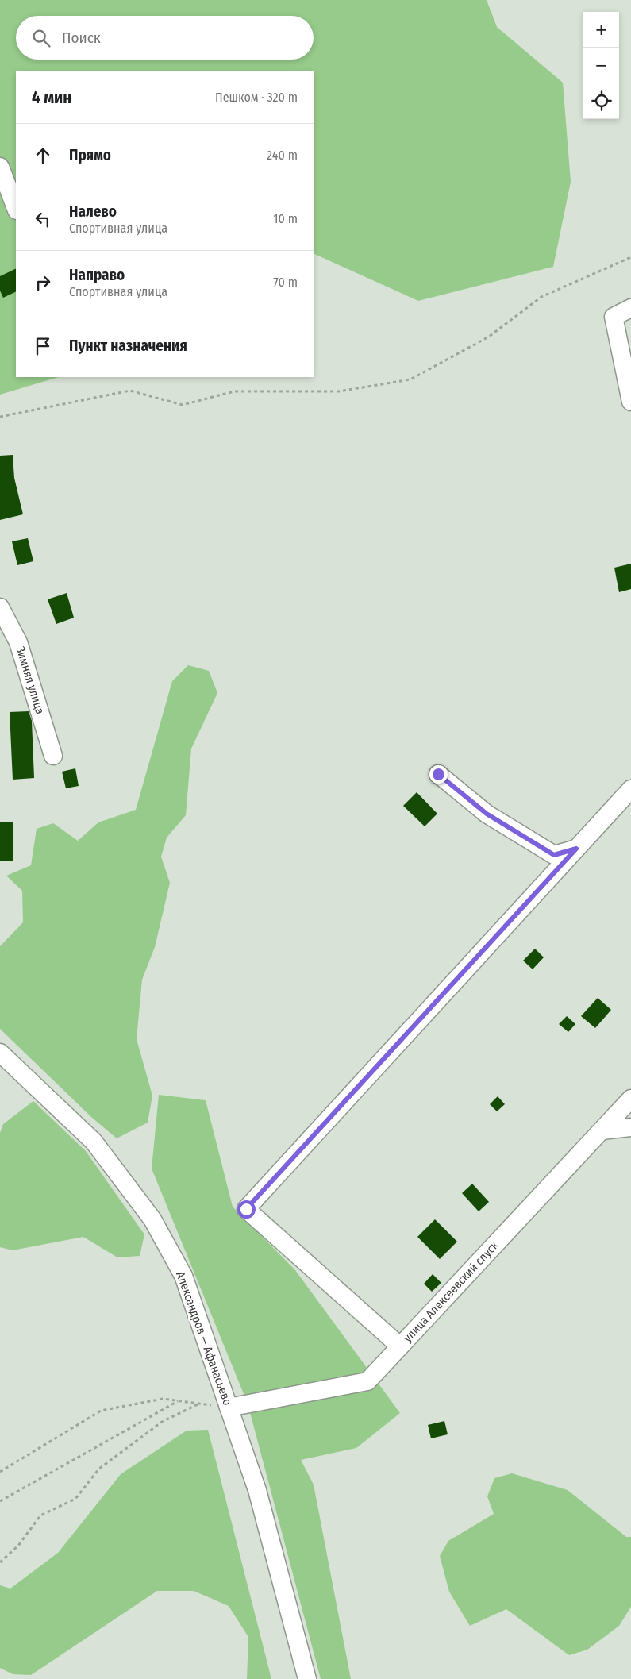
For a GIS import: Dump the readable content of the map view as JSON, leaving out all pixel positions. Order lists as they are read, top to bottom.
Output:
{
  "streets": {
    "street": ["Зимняя улица", "улица Алексеевский спуск", "Александров — Афанасьево"]
  },
  "crossings": [
    ["улица Алексеевский спуск", "Александров — Афанасьево"]
  ],
  "page": {
    "map_buttons": ["+", "−"],
    "search": "Поиск",
    "heading": ["4 мин", "Пешком · 320 m"],
    "list": [
      ["Прямо", "240 m"],
      ["Налево", "Спортивная улица", "10 m"],
      ["Направо", "Спортивная улица", "70 m"],
      "Пункт назначения"
    ]
  }
}
